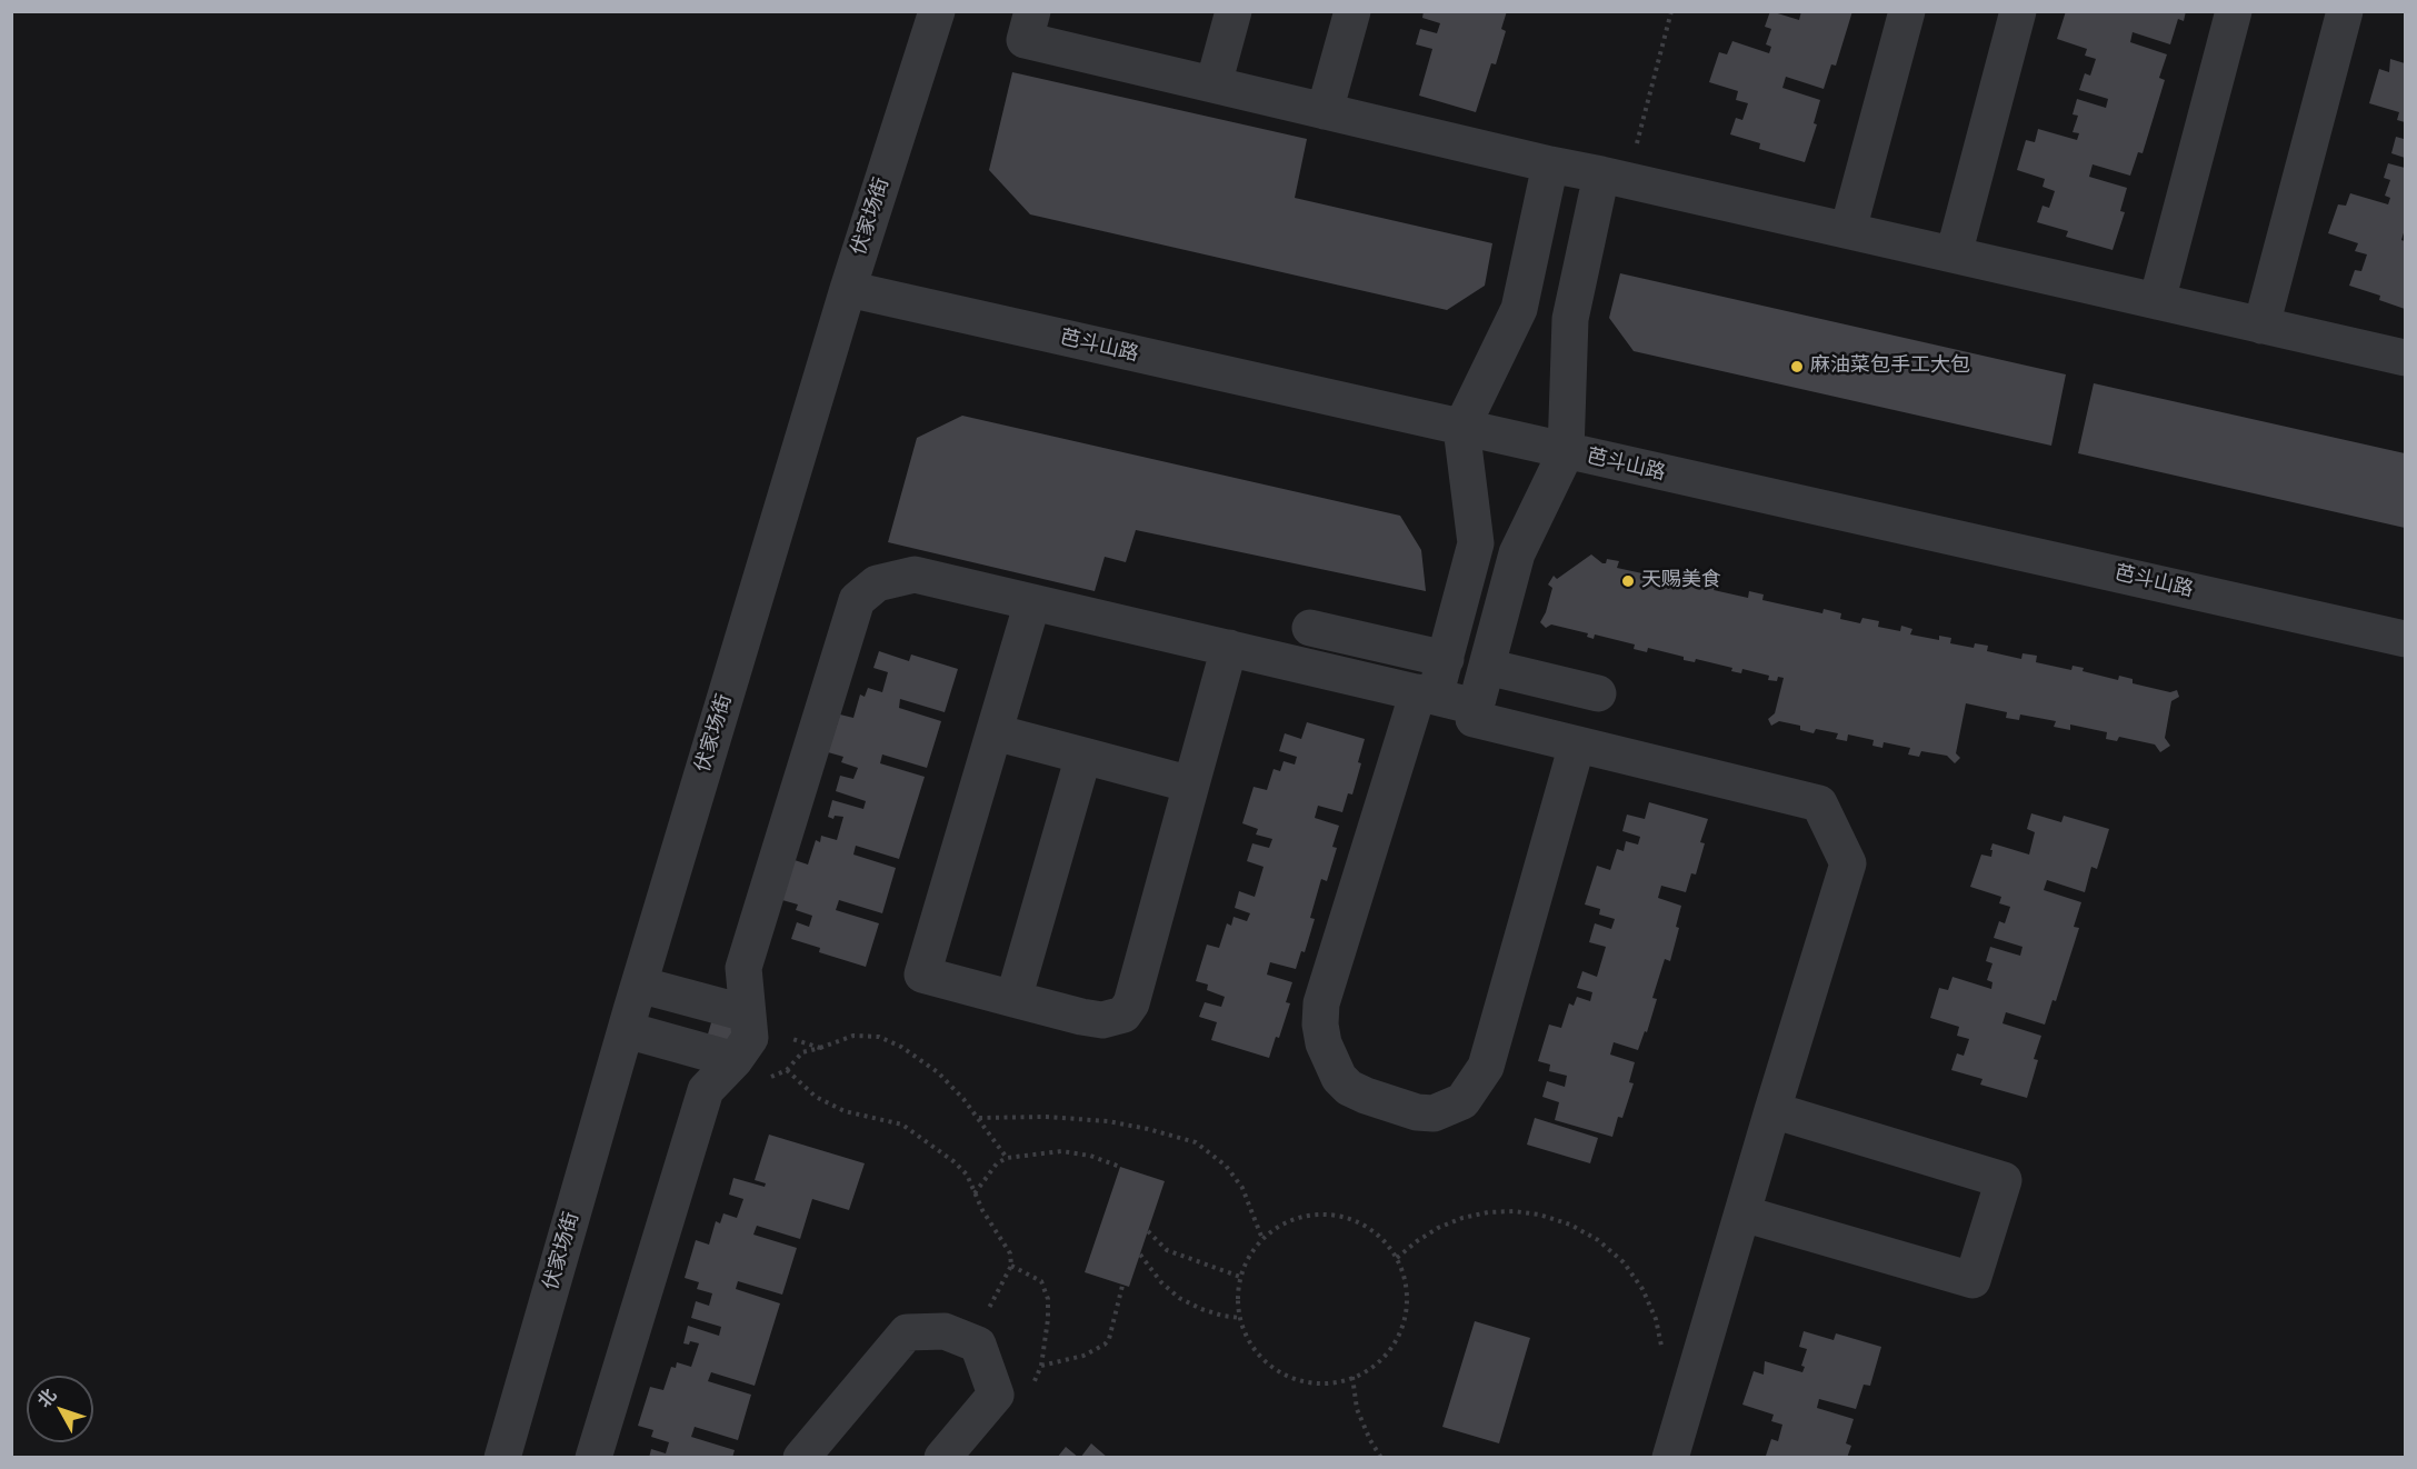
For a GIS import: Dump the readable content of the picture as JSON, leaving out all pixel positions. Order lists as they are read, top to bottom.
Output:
{
  "streets": {
    "street": ["伏家场街", "芭斗山路"]
  },
  "crossings": [
    ["伏家场街", "芭斗山路"]
  ],
  "places": ["麻油菜包手工大包", "天赐美食"],
  "north": "top left"
}
